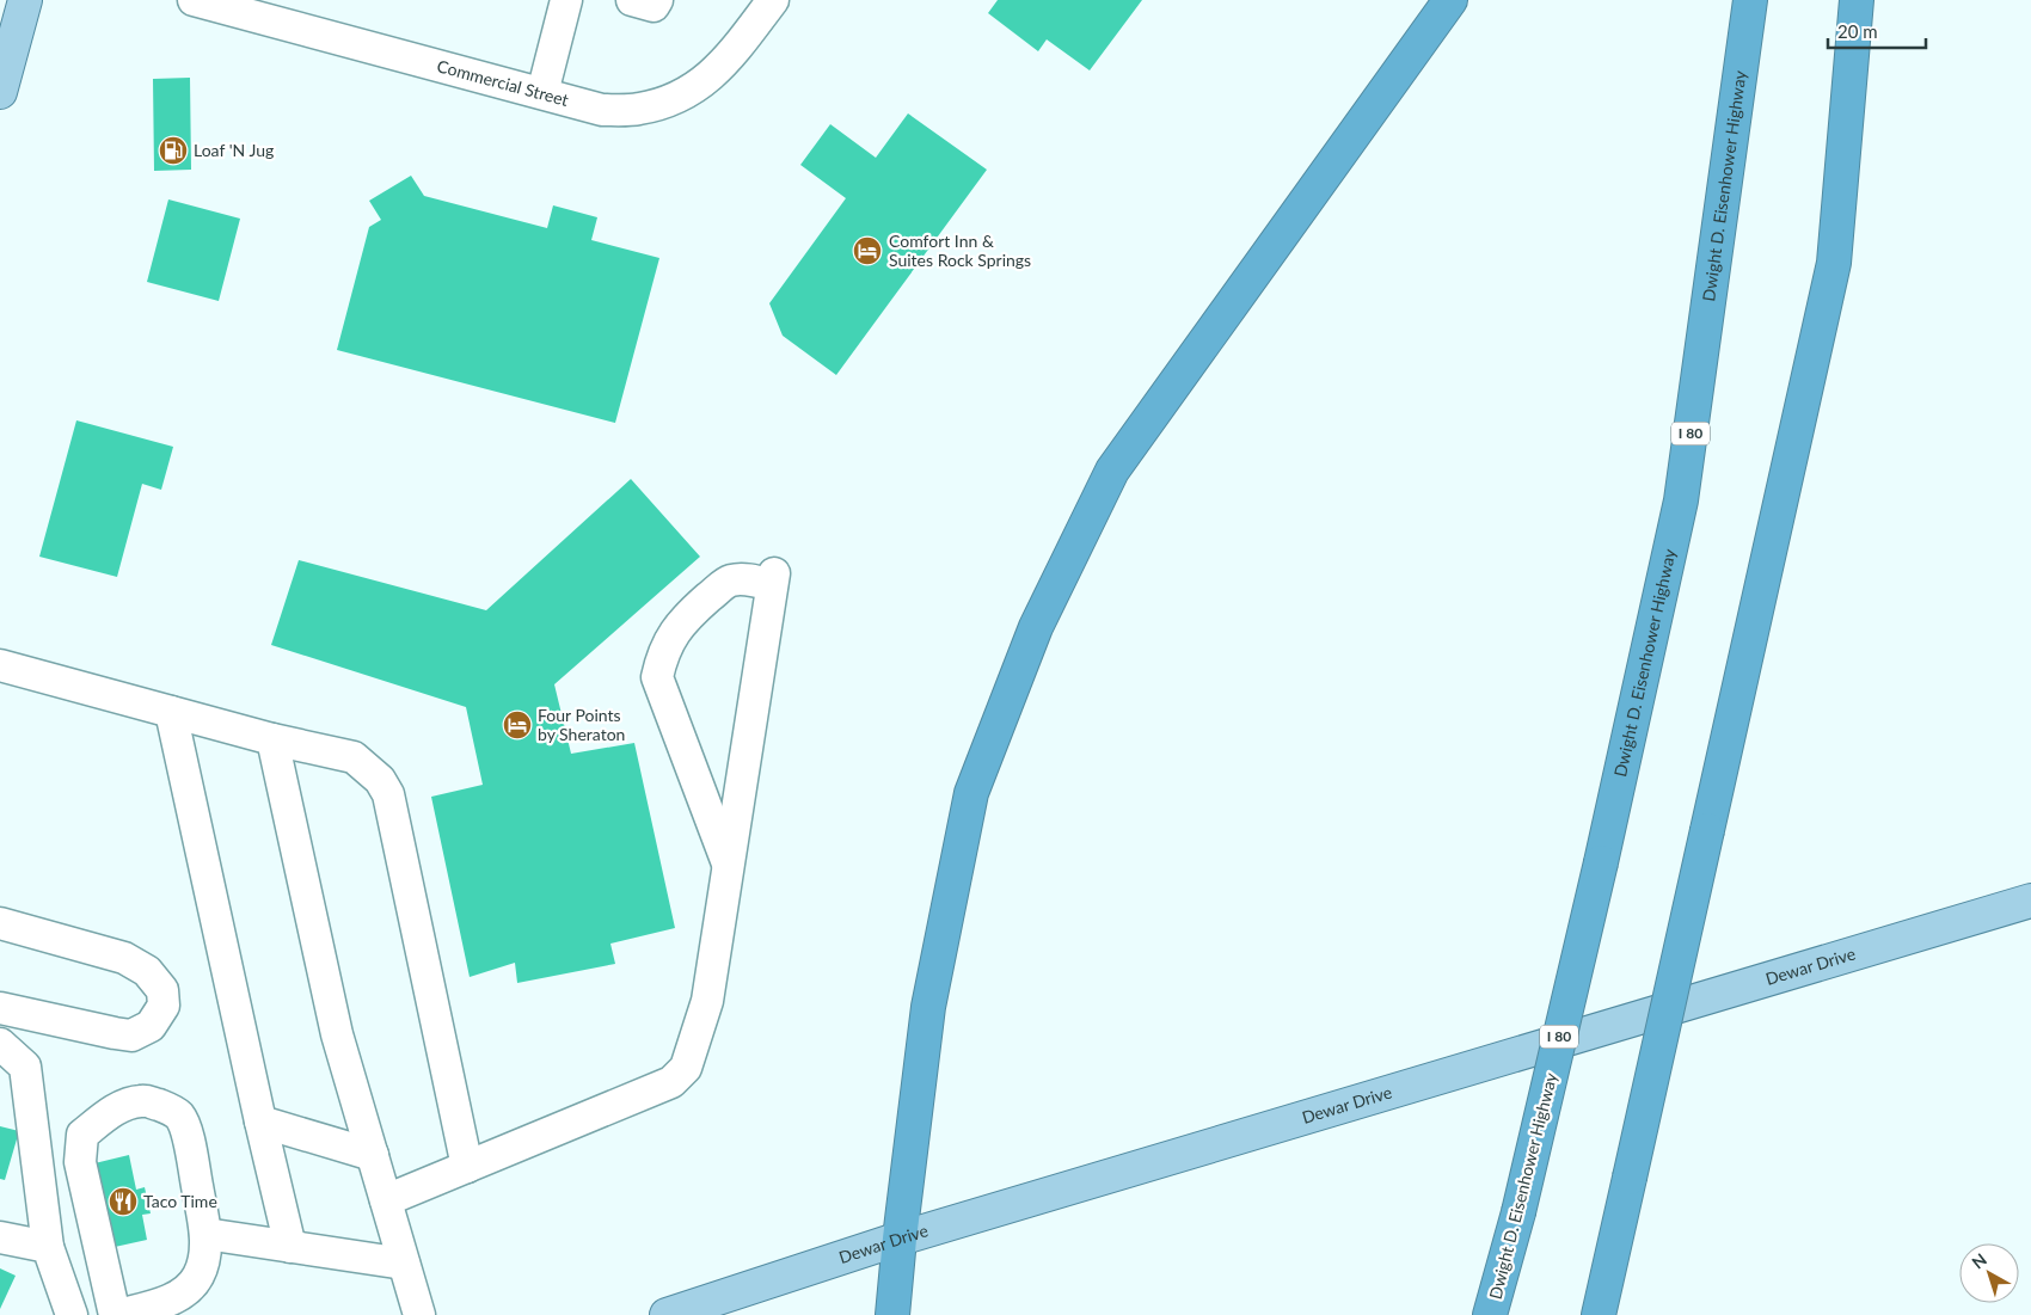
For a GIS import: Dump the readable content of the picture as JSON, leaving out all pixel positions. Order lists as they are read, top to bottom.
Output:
{
  "streets": {
    "highway": ["Dwight D. Eisenhower Highway", "I 80"],
    "main road": ["Dewar Drive"],
    "street": ["Commercial Street"]
  },
  "places": {
    "fuel station": ["Loaf 'N Jug"],
    "hotel": ["Comfort Inn & Suites Rock Springs", "Four Points by Sheraton"],
    "restaurant": ["Taco Time"]
  },
  "scale_bar": "20 m",
  "north": "top left"
}
